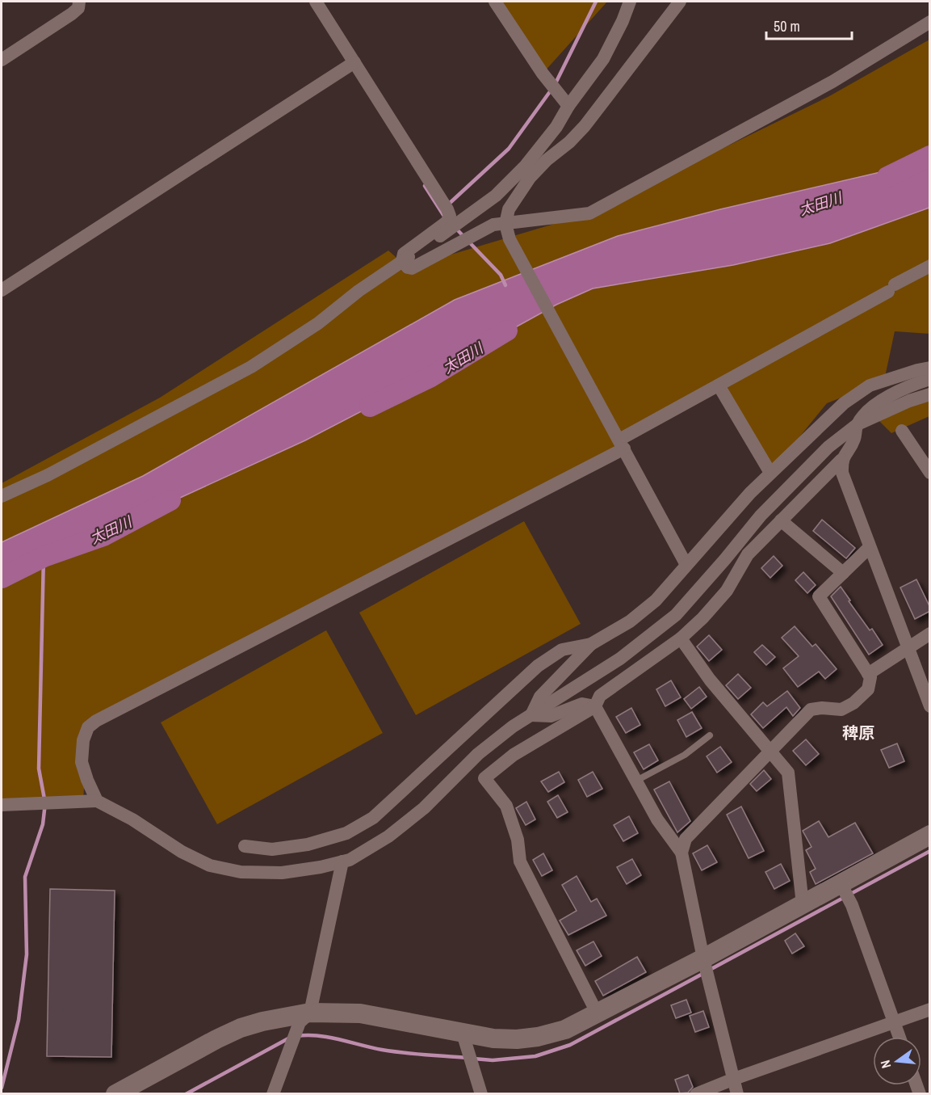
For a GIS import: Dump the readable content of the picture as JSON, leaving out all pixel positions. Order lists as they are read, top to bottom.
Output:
{
  "districts": ["稗原"],
  "water": ["太田川"],
  "scale_bar": "50 m",
  "north": "left"
}
